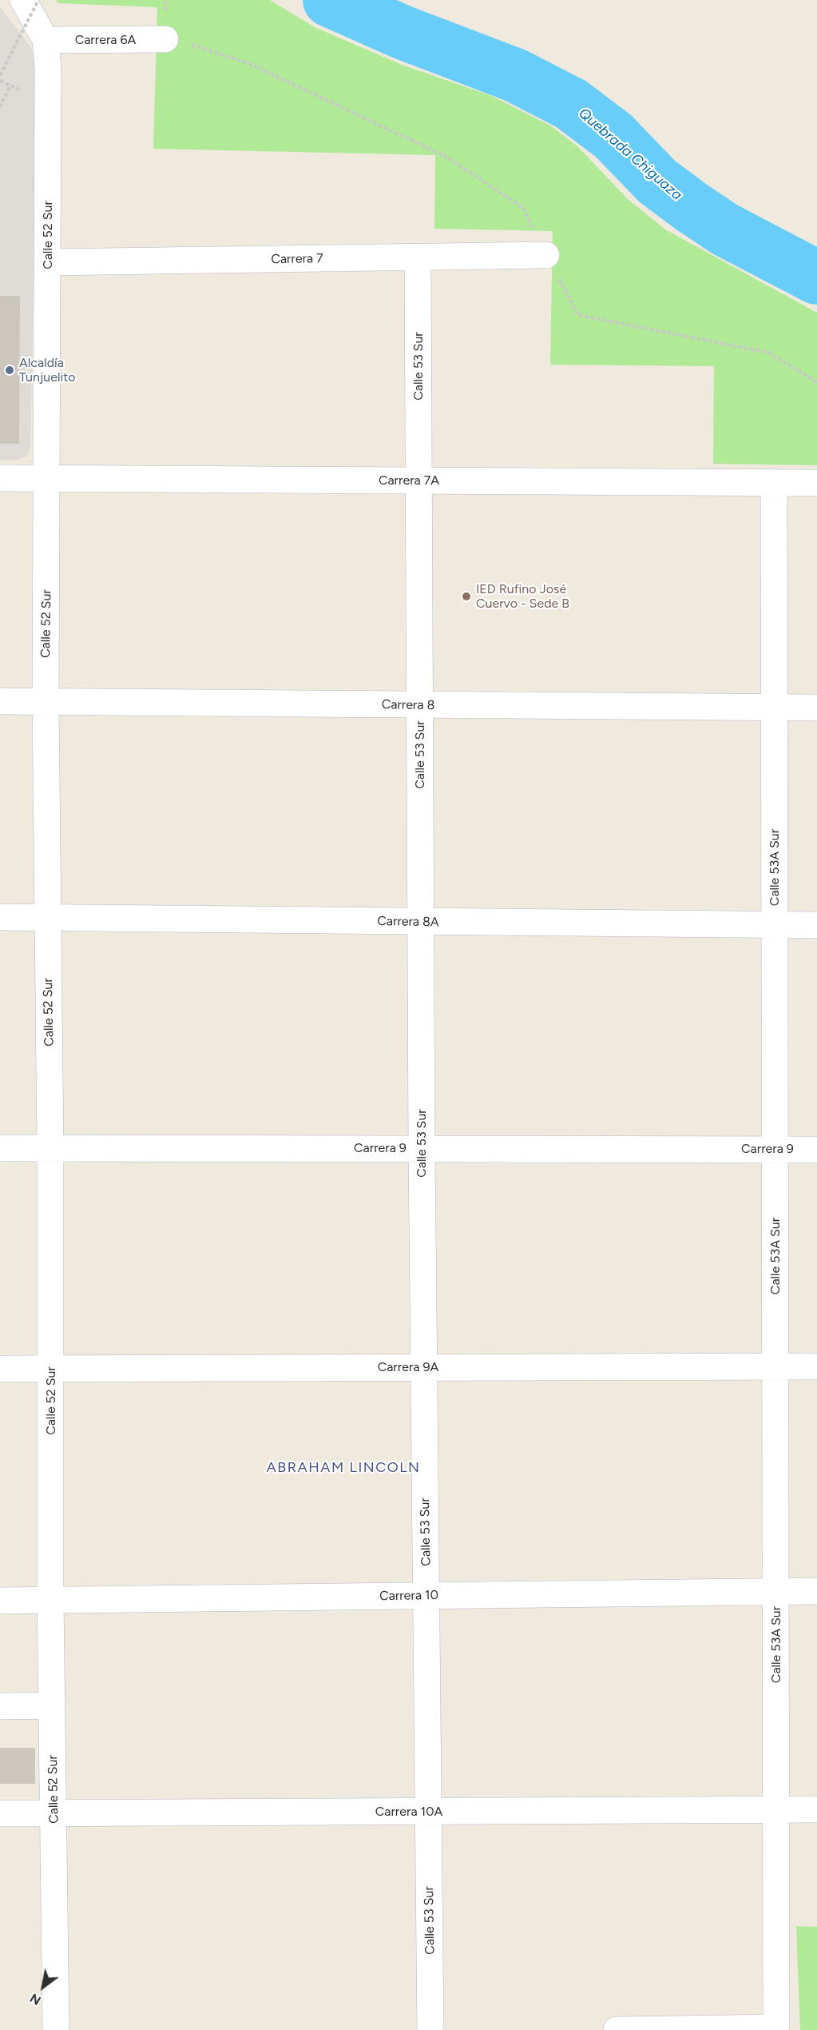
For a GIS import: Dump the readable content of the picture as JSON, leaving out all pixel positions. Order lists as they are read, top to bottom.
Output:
{
  "streets": {
    "street": [
      "Carrera 6A",
      "Calle 52 Sur",
      "Carrera 7",
      "Calle 53 Sur",
      "Carrera 7A",
      "Carrera 8",
      "Calle 53A Sur",
      "Carrera 8A",
      "Carrera 9",
      "Carrera 9A",
      "Carrera 10",
      "Carrera 10A"
    ]
  },
  "crossings": [
    ["Carrera 6A", "Calle 52 Sur"],
    ["Calle 52 Sur", "Carrera 7"],
    ["Calle 52 Sur", "Carrera 7A"],
    ["Calle 52 Sur", "Carrera 8"],
    ["Calle 52 Sur", "Carrera 8A"],
    ["Calle 52 Sur", "Carrera 9"],
    ["Calle 52 Sur", "Carrera 9A"],
    ["Calle 52 Sur", "Carrera 10"],
    ["Calle 52 Sur", "Carrera 10A"],
    ["Carrera 7", "Calle 53 Sur"],
    ["Calle 53 Sur", "Carrera 7A"],
    ["Calle 53 Sur", "Carrera 8"],
    ["Calle 53 Sur", "Carrera 8A"],
    ["Calle 53 Sur", "Carrera 9"],
    ["Calle 53 Sur", "Carrera 9A"],
    ["Calle 53 Sur", "Carrera 10"],
    ["Calle 53 Sur", "Carrera 10A"],
    ["Carrera 7A", "Calle 53A Sur"],
    ["Carrera 8", "Calle 53A Sur"],
    ["Calle 53A Sur", "Carrera 8A"],
    ["Calle 53A Sur", "Carrera 9"],
    ["Calle 53A Sur", "Carrera 9A"],
    ["Calle 53A Sur", "Carrera 10"],
    ["Calle 53A Sur", "Carrera 10A"]
  ],
  "districts": ["ABRAHAM LINCOLN"],
  "water": ["Quebrada Chiguaza"],
  "places": ["Alcaldía Tunjuelito", "IED Rufino José Cuervo - Sede B"],
  "north": "bottom left"
}
